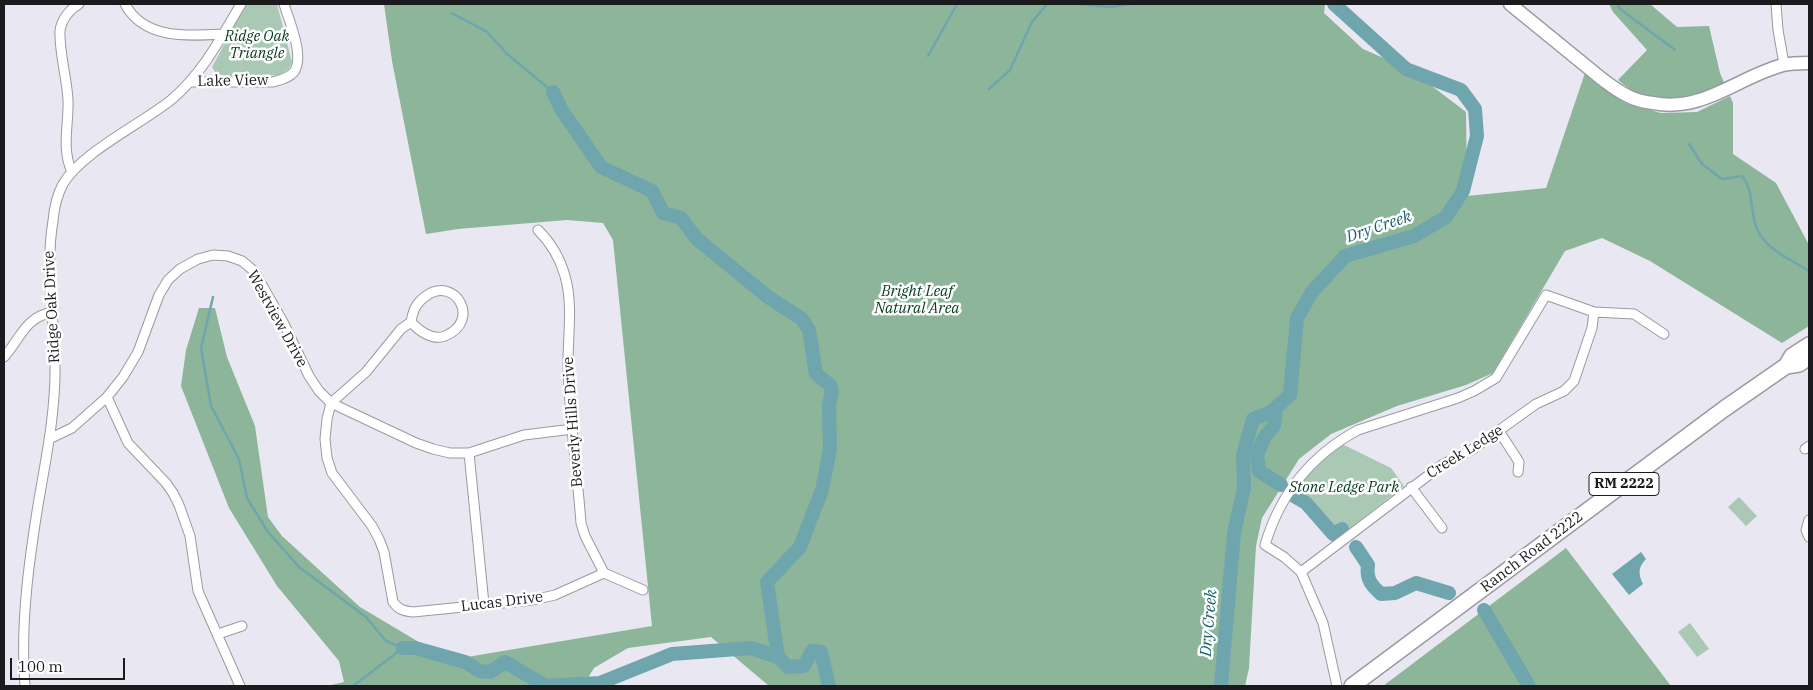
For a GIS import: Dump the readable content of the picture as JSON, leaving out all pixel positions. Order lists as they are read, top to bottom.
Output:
{
  "streets": {
    "main road": ["RM 2222", "Ranch Road 2222"],
    "street": [
      "Lake View",
      "Ridge Oak Drive",
      "Westview Drive",
      "Beverly Hills Drive",
      "Creek Ledge",
      "Lucas Drive"
    ]
  },
  "crossings": [
    ["Lake View", "Ridge Oak Drive"],
    ["Ridge Oak Drive", "Westview Drive"],
    ["Westview Drive", "Beverly Hills Drive"],
    ["Westview Drive", "Lucas Drive"],
    ["Beverly Hills Drive", "Lucas Drive"]
  ],
  "water": ["Dry Creek"],
  "parks": ["Ridge Oak Triangle", "Bright Leaf Natural Area", "Stone Ledge Park"],
  "scale_bar": "100 m"
}
